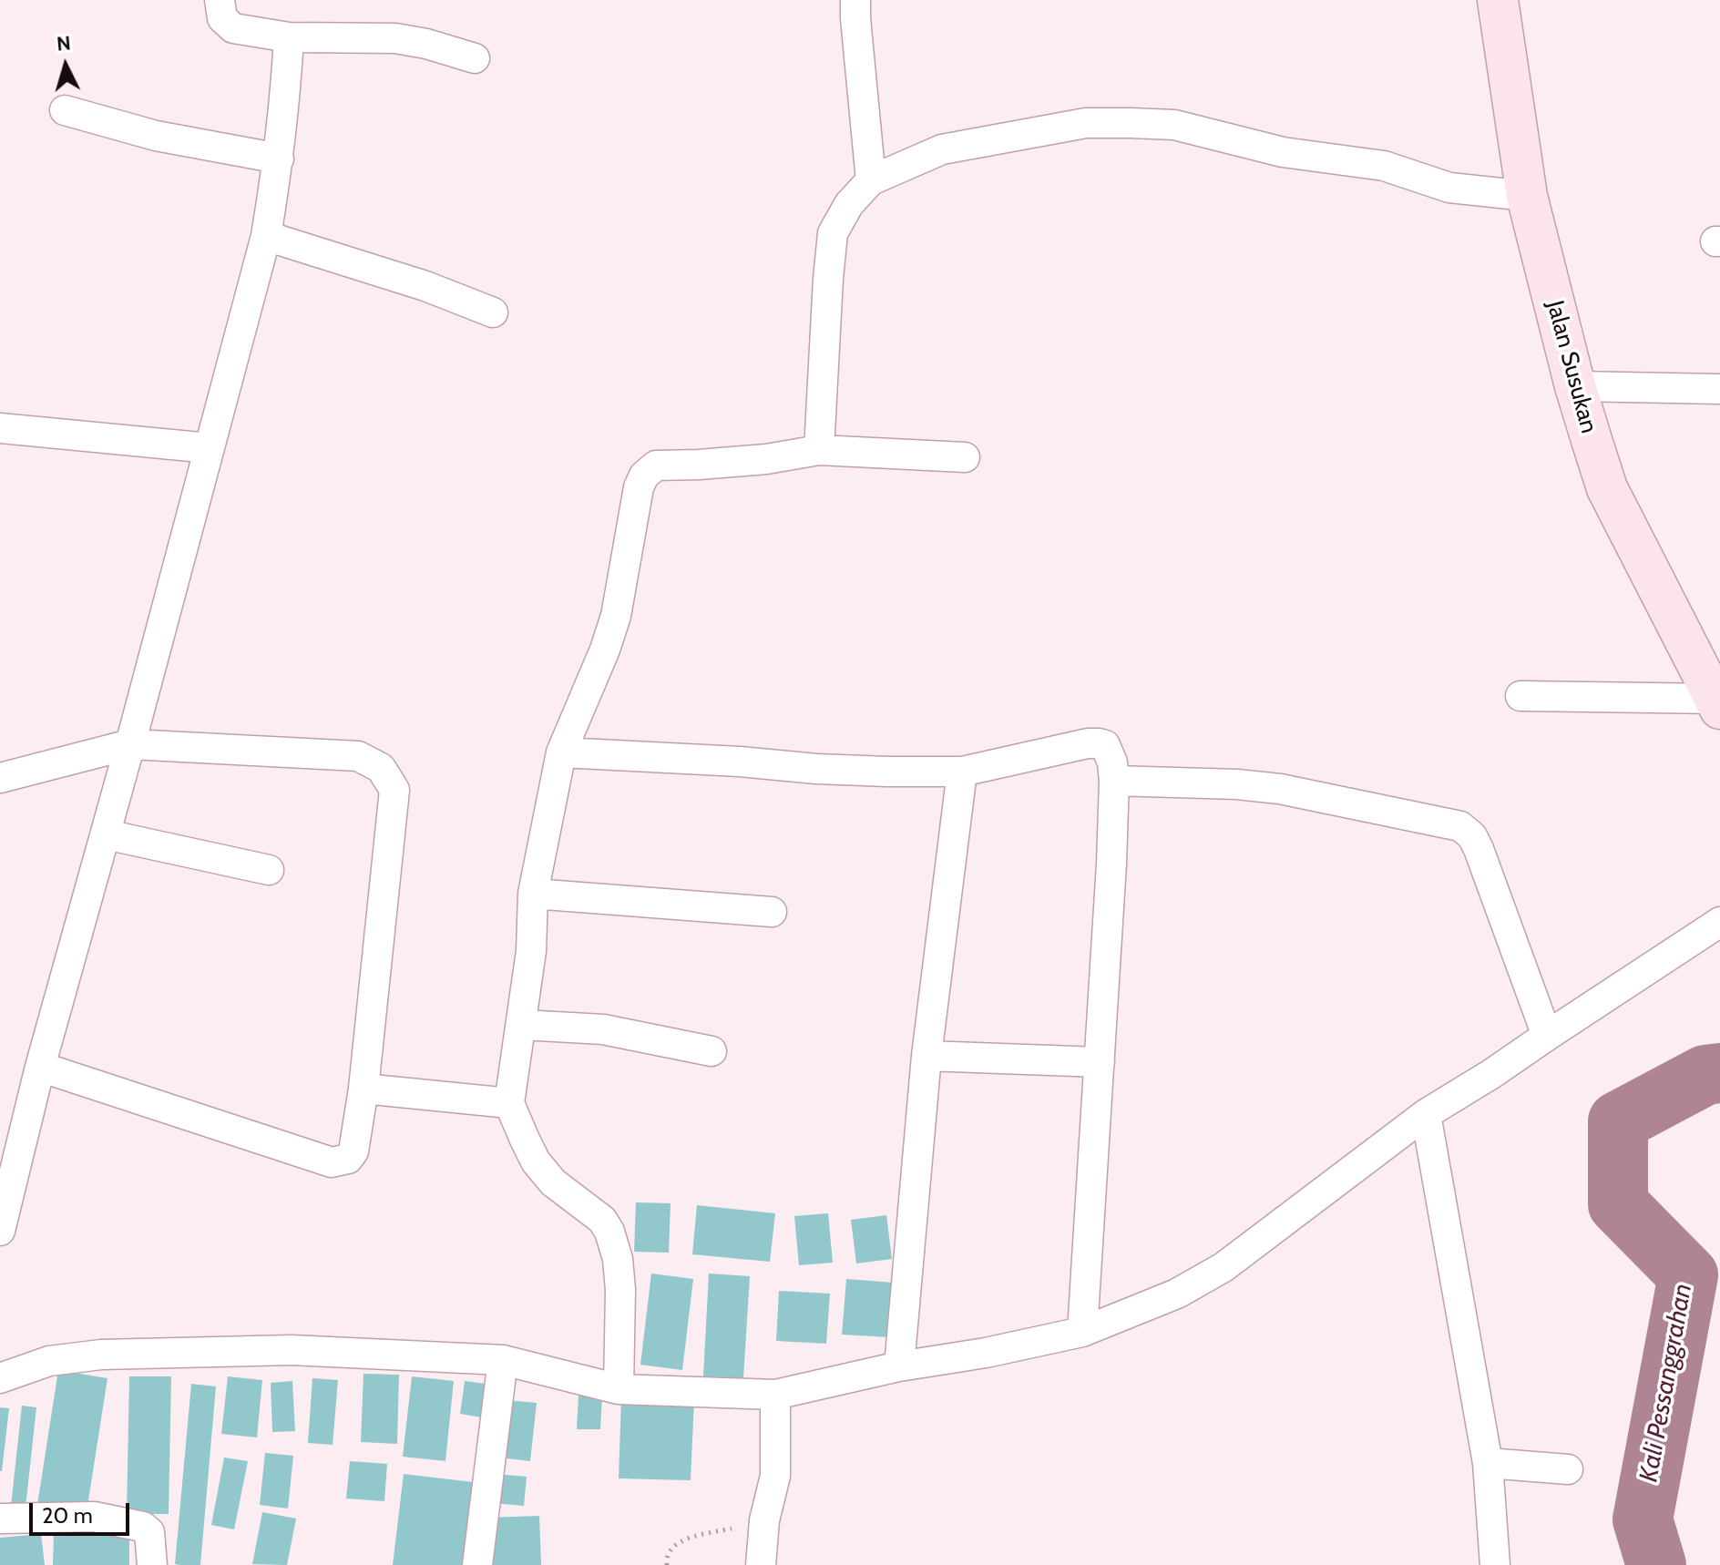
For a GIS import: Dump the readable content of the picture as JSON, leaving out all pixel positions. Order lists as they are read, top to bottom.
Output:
{
  "streets": {
    "street": ["Jalan Susukan"]
  },
  "water": ["Kali Pessanggrahan"],
  "scale_bar": "20 m",
  "north": "top"
}
